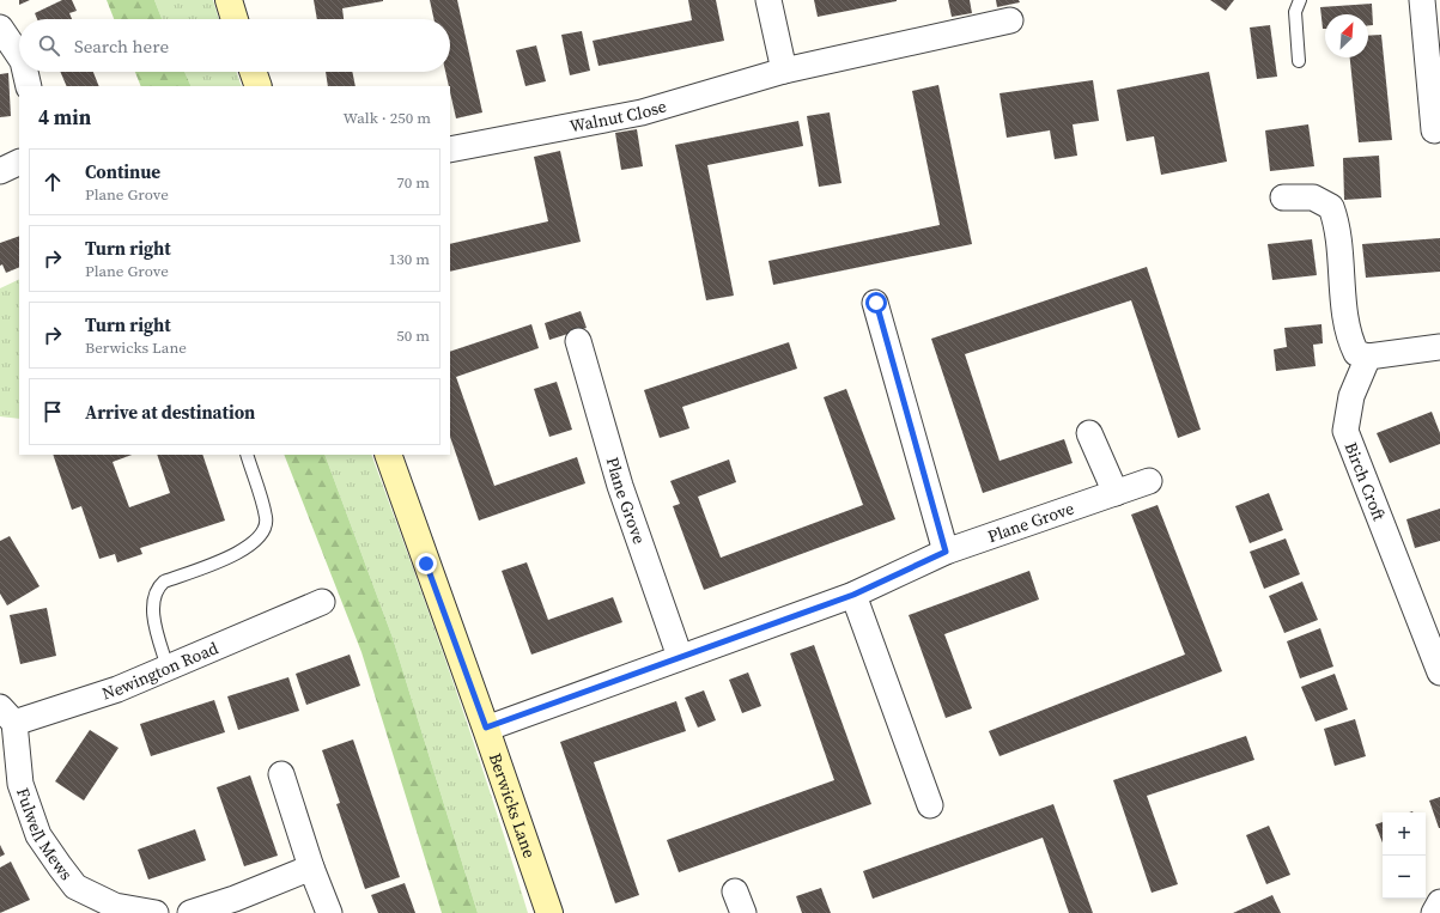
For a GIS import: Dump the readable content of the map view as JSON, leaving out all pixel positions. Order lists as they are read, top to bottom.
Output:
{
  "streets": {
    "street": [
      "Walnut Close",
      "Birch Croft",
      "Plane Grove",
      "Newington Road",
      "Berwicks Lane",
      "Fulwell Mews"
    ]
  },
  "crossings": [
    ["Plane Grove", "Berwicks Lane"],
    ["Newington Road", "Fulwell Mews"]
  ],
  "north": "top right",
  "page": {
    "search": "Search here",
    "heading": ["4 min", "Walk · 250 m"],
    "list": [
      ["Continue", "Plane Grove", "70 m"],
      ["Turn right", "Plane Grove", "130 m"],
      ["Turn right", "Berwicks Lane", "50 m"],
      "Arrive at destination"
    ],
    "map_buttons": ["+", "−"]
  }
}
